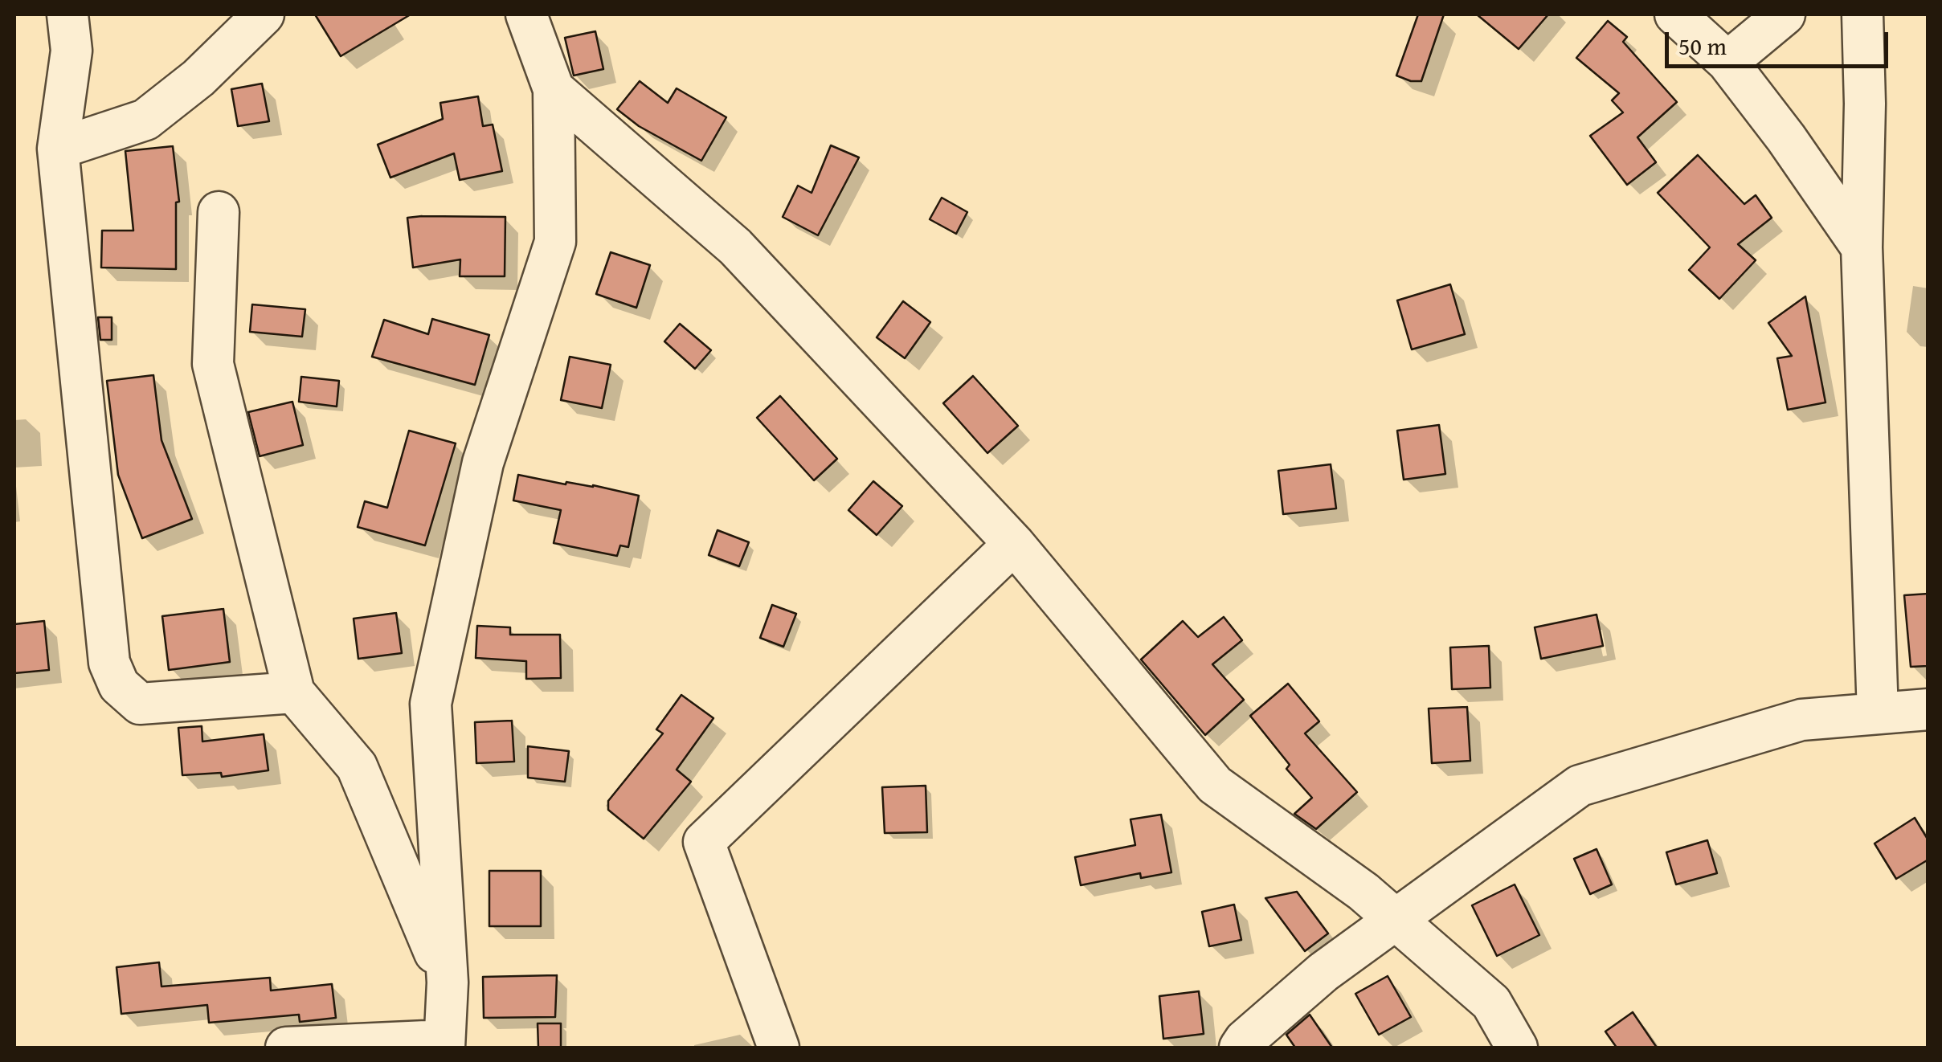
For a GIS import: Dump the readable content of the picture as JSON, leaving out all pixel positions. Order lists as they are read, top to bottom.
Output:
{
  "scale_bar": "50 m"
}
